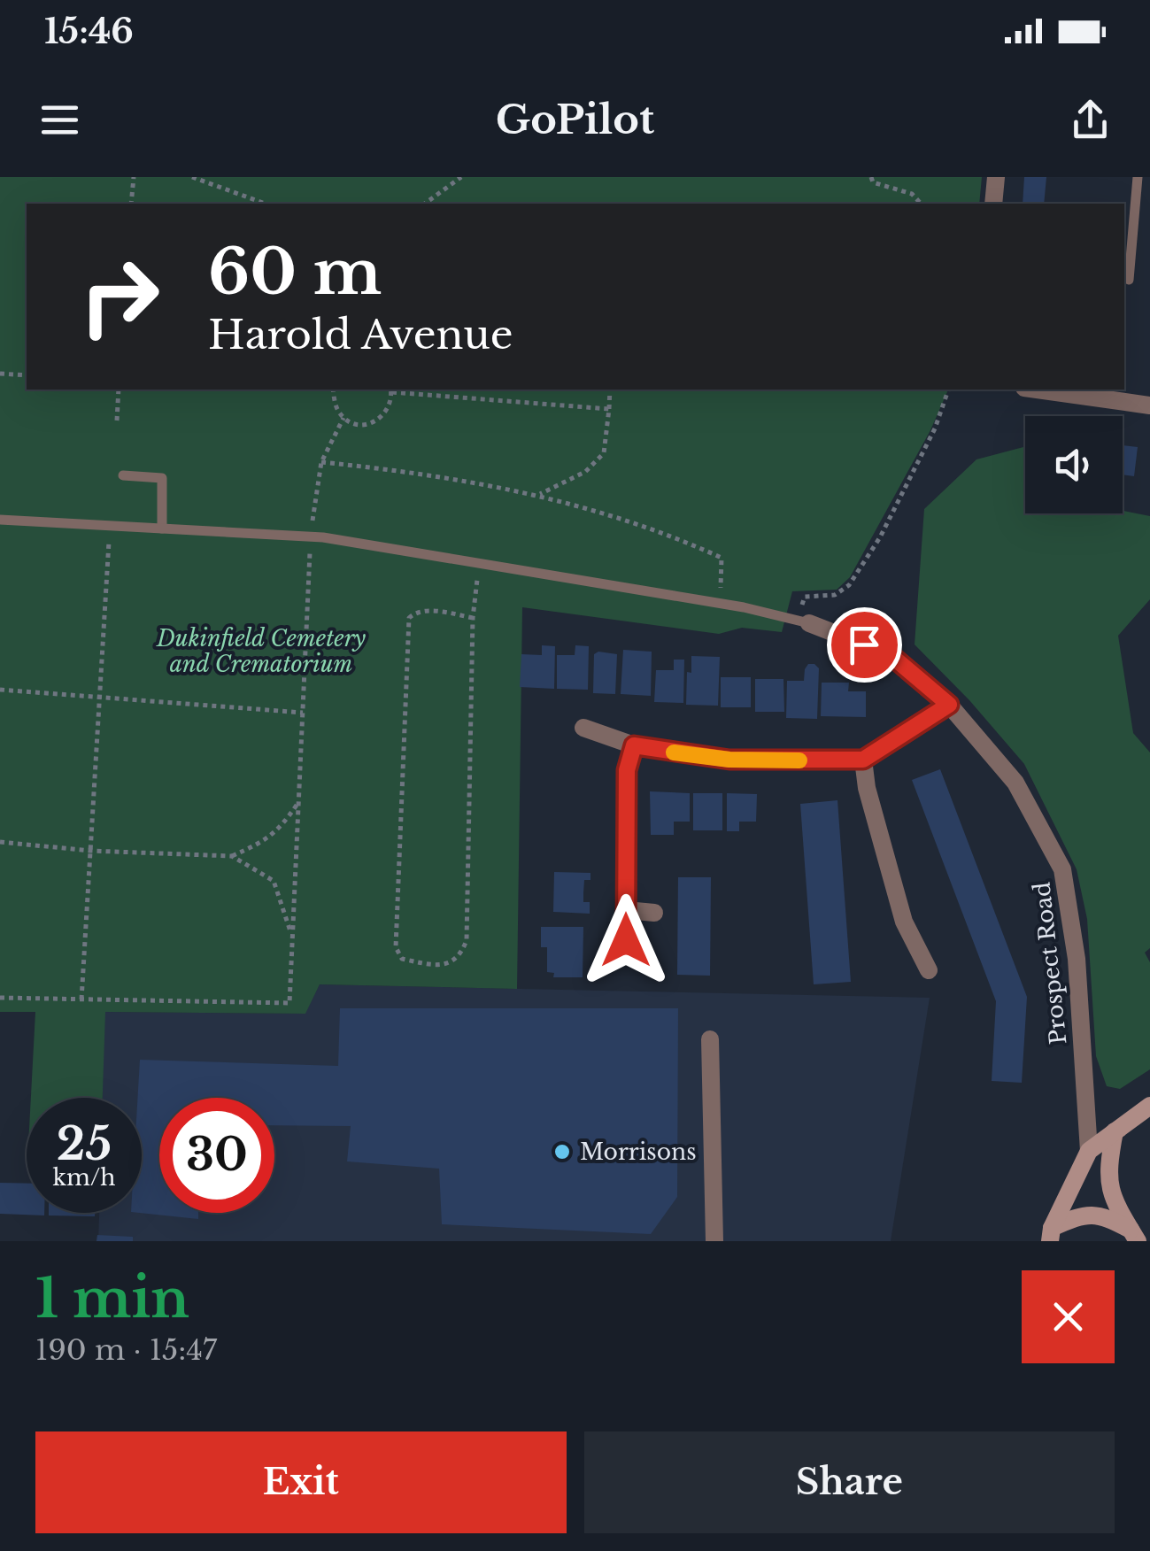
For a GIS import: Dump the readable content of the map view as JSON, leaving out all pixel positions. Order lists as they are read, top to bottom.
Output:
{
  "streets": {
    "street": ["Prospect Road"]
  },
  "parks": ["Dukinfield Cemetery and Crematorium"],
  "places": ["Morrisons"],
  "page": {
    "status": "15:46",
    "header": "GoPilot",
    "turn": ["60 m", "Harold Avenue"],
    "speed": "25 km/h",
    "limit": "30",
    "heading": ["1 min", "190 m · 15:47"],
    "buttons": ["Exit", "Share"]
  }
}
